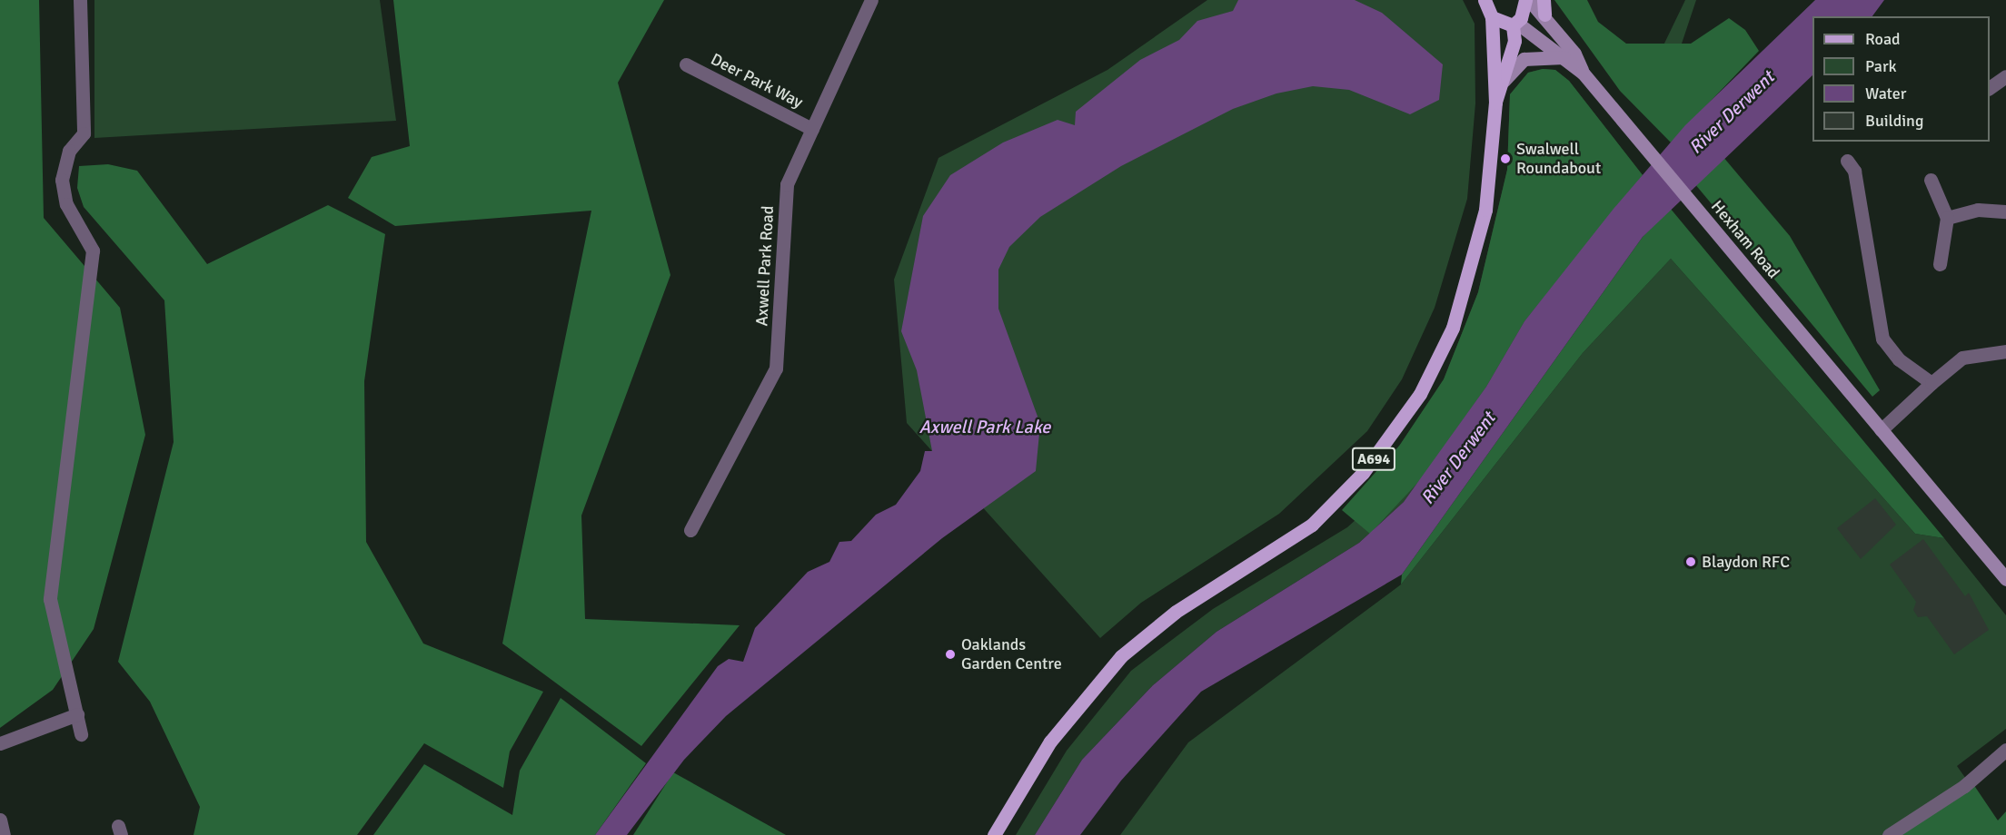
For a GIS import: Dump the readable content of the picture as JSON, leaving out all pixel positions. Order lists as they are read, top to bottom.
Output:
{
  "streets": {
    "main road": ["Hexham Road", "A694"],
    "street": ["Deer Park Way", "Axwell Park Road"]
  },
  "crossings": [
    ["Deer Park Way", "Axwell Park Road"],
    ["Hexham Road", "A694"]
  ],
  "water": ["River Derwent", "Axwell Park Lake"],
  "places": ["Swalwell Roundabout", "Blaydon RFC", "Oaklands Garden Centre"],
  "legend": [
    "Road",
    "Park",
    "Water",
    "Building"
  ]
}
